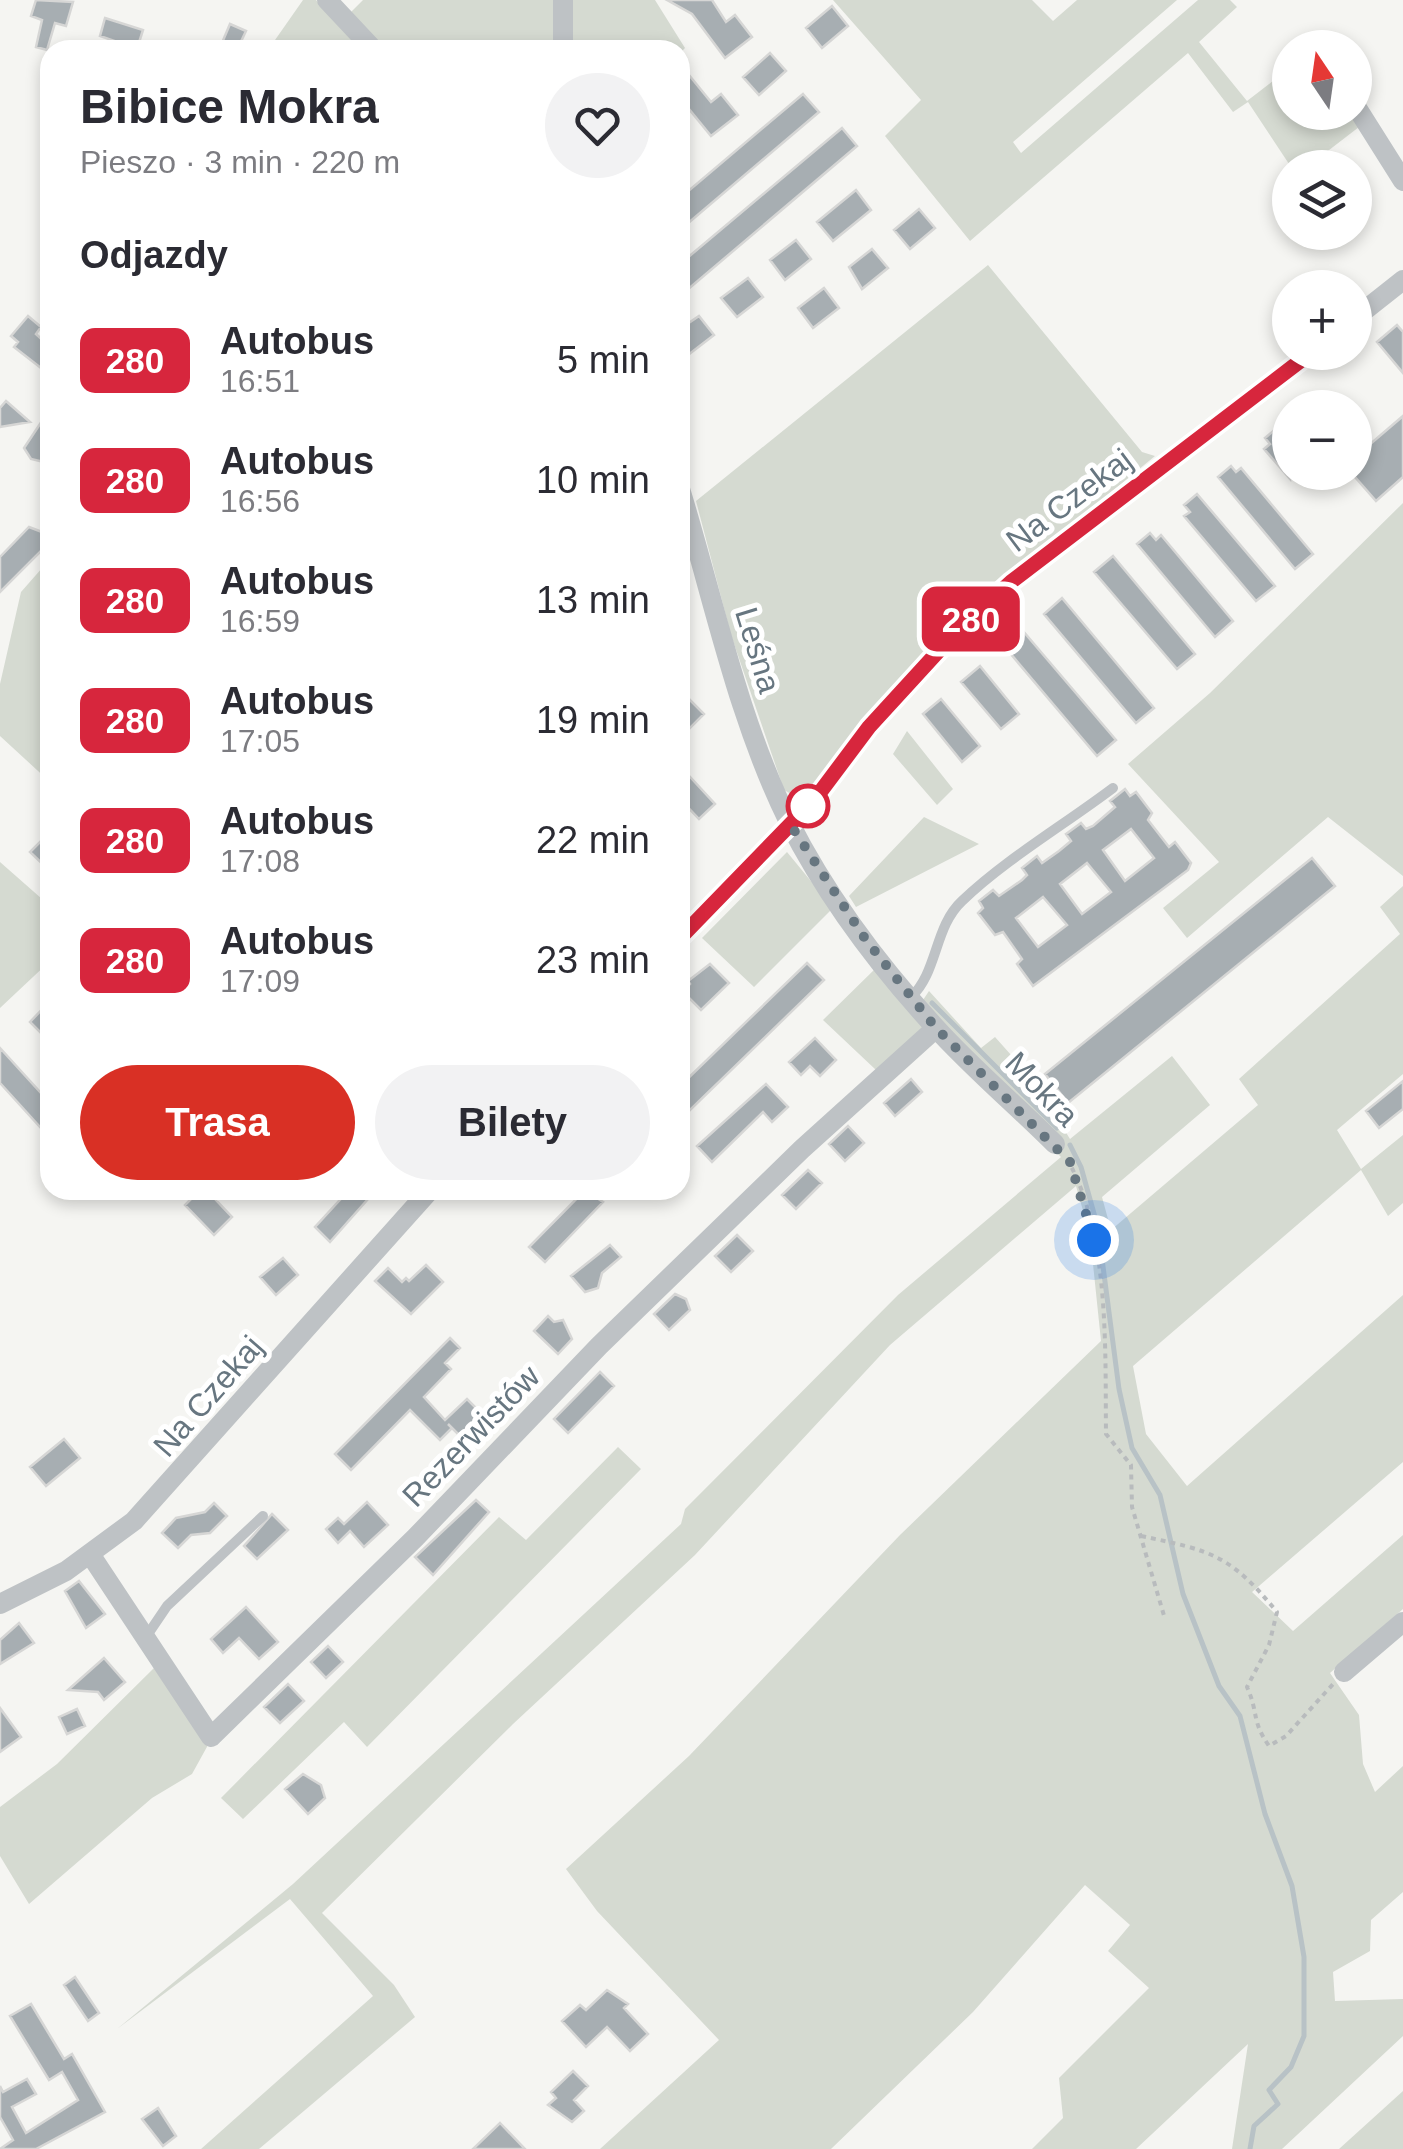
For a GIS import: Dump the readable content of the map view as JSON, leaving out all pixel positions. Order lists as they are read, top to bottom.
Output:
{
  "streets": {
    "street": [
      "Na Czekaj",
      "Leśna",
      "Mokra",
      "Rezerwistów"
    ]
  },
  "crossings": [
    ["Na Czekaj", "Leśna"],
    ["Na Czekaj", "Mokra"],
    ["Na Czekaj", "Rezerwistów"],
    ["Leśna", "Mokra"],
    ["Mokra", "Rezerwistów"]
  ],
  "lines": ["bus line 280"],
  "north": "top",
  "page": {
    "on_map": "280",
    "map_buttons": ["+", "−"],
    "heading": [
      ["Bibice Mokra", "Pieszo · 3 min · 220 m"],
      "Odjazdy"
    ],
    "list": [
      {
        "mark": "280",
        "name": "Autobus",
        "note": "16:51",
        "value": "5 min"
      },
      {
        "mark": "280",
        "name": "Autobus",
        "note": "16:56",
        "value": "10 min"
      },
      {
        "mark": "280",
        "name": "Autobus",
        "note": "16:59",
        "value": "13 min"
      },
      {
        "mark": "280",
        "name": "Autobus",
        "note": "17:05",
        "value": "19 min"
      },
      {
        "mark": "280",
        "name": "Autobus",
        "note": "17:08",
        "value": "22 min"
      },
      {
        "mark": "280",
        "name": "Autobus",
        "note": "17:09",
        "value": "23 min"
      }
    ],
    "buttons": ["Trasa", "Bilety"]
  }
}
